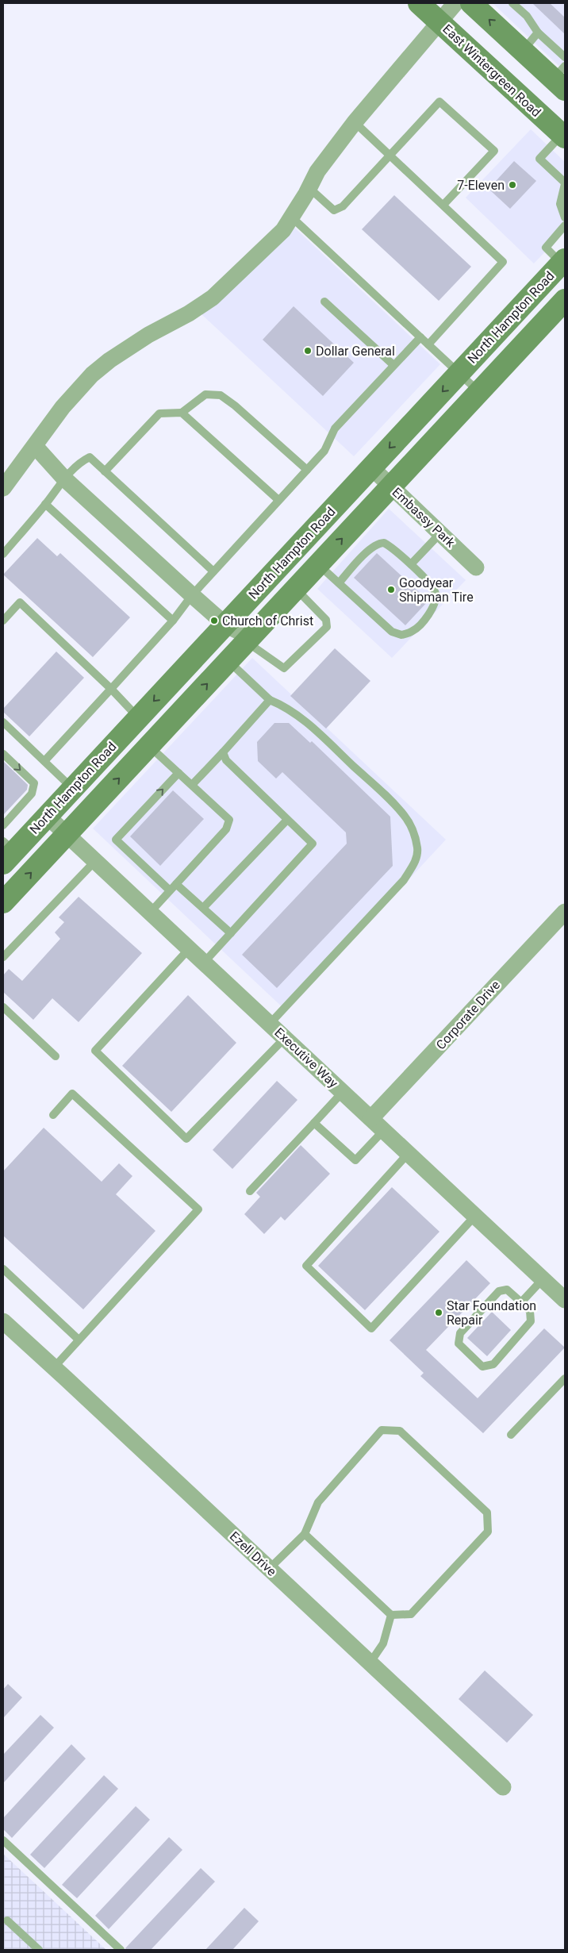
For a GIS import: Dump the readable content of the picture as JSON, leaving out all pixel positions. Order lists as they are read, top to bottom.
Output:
{
  "streets": {
    "main road": ["East Wintergreen Road", "North Hampton Road"],
    "street": [
      "Embassy Park",
      "Corporate Drive",
      "Executive Way",
      "Ezell Drive"
    ]
  },
  "crossings": [
    ["North Hampton Road", "Embassy Park"],
    ["North Hampton Road", "Executive Way"],
    ["Corporate Drive", "Executive Way"]
  ],
  "places": [
    "7-Eleven",
    "Dollar General",
    "Goodyear Shipman Tire",
    "Church of Christ",
    "Star Foundation Repair"
  ]
}
